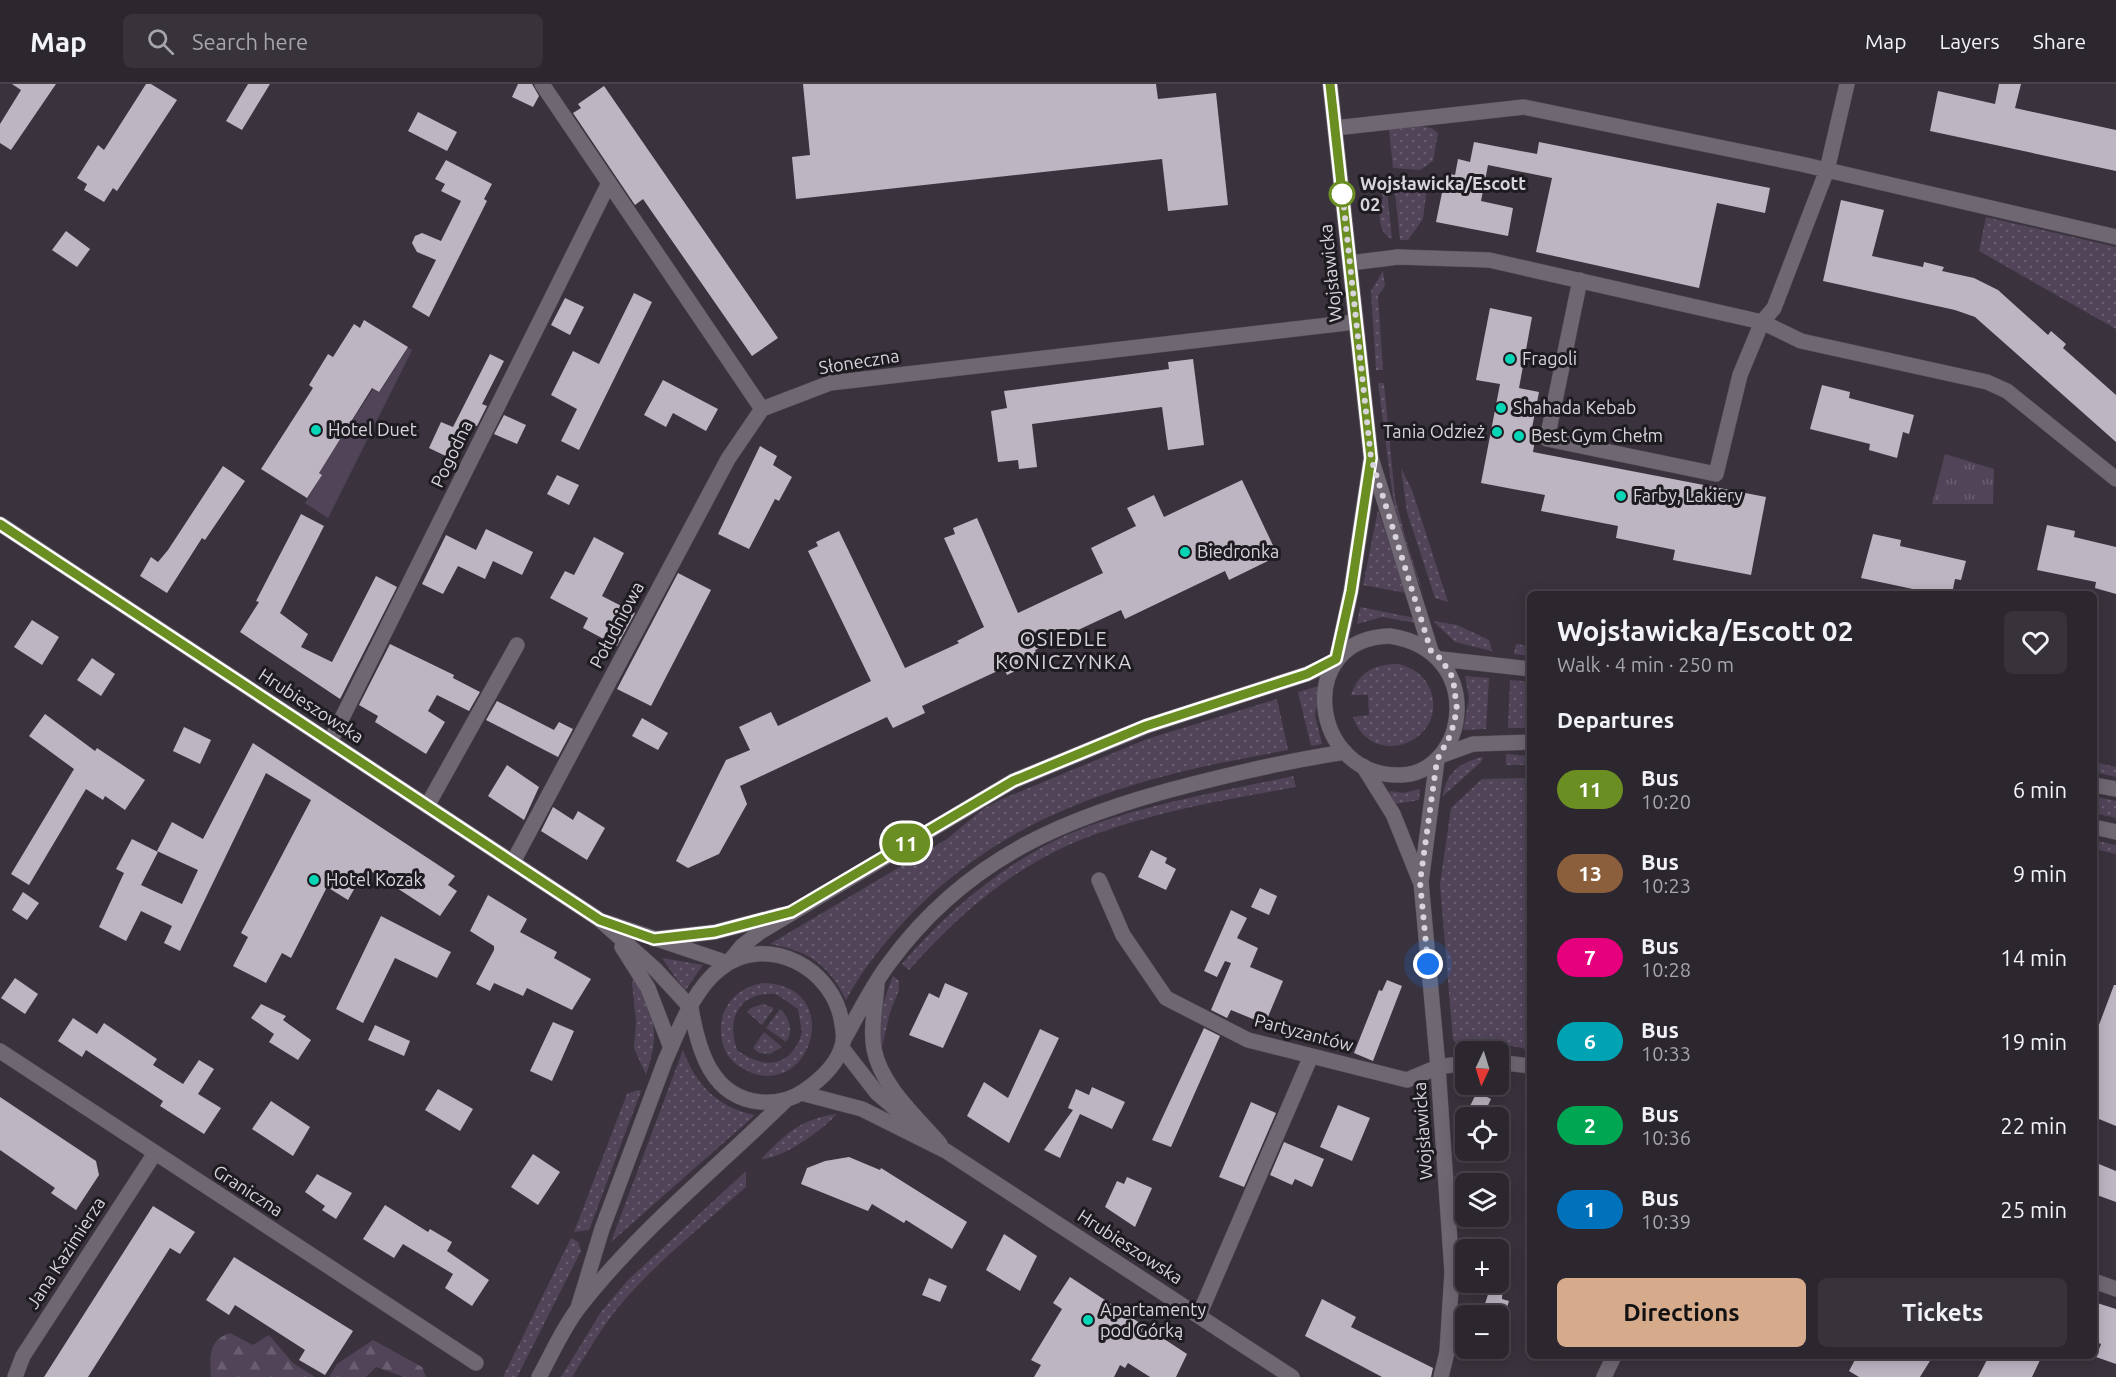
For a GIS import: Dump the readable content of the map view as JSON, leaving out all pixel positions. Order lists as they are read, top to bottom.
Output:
{
  "streets": {
    "street": [
      "Wojsławicka",
      "Słoneczna",
      "Pogodna",
      "Południowa",
      "Hrubieszowska",
      "Partyzantów",
      "Graniczna",
      "Jana Kazimierza"
    ]
  },
  "crossings": [
    ["Wojsławicka", "Słoneczna"],
    ["Wojsławicka", "Partyzantów"],
    ["Słoneczna", "Południowa"],
    ["Pogodna", "Hrubieszowska"],
    ["Południowa", "Hrubieszowska"],
    ["Graniczna", "Jana Kazimierza"]
  ],
  "districts": ["OSIEDLE KONICZYNKA"],
  "places": [
    "Wojsławicka/Escott 02",
    "Fragoli",
    "Shahada Kebab",
    "Hotel Duet",
    "Tania Odzież",
    "Best Gym Chełm",
    "Farby, Lakiery",
    "Biedronka",
    "Hotel Kozak",
    "Apartamenty pod Górką"
  ],
  "lines": ["bus line 11"],
  "north": "bottom",
  "page": {
    "header": "Map",
    "search": "Search here",
    "nav": ["Map", "Layers", "Share"],
    "on_map": "11",
    "heading": [
      ["Wojsławicka/Escott 02", "Walk · 4 min · 250 m"],
      "Departures"
    ],
    "list": [
      {
        "mark": "11",
        "name": "Bus",
        "note": "10:20",
        "value": "6 min"
      },
      {
        "mark": "13",
        "name": "Bus",
        "note": "10:23",
        "value": "9 min"
      },
      {
        "mark": "7",
        "name": "Bus",
        "note": "10:28",
        "value": "14 min"
      },
      {
        "mark": "6",
        "name": "Bus",
        "note": "10:33",
        "value": "19 min"
      },
      {
        "mark": "2",
        "name": "Bus",
        "note": "10:36",
        "value": "22 min"
      },
      {
        "mark": "1",
        "name": "Bus",
        "note": "10:39",
        "value": "25 min"
      }
    ],
    "map_buttons": ["+", "−"],
    "buttons": ["Directions", "Tickets"]
  }
}
